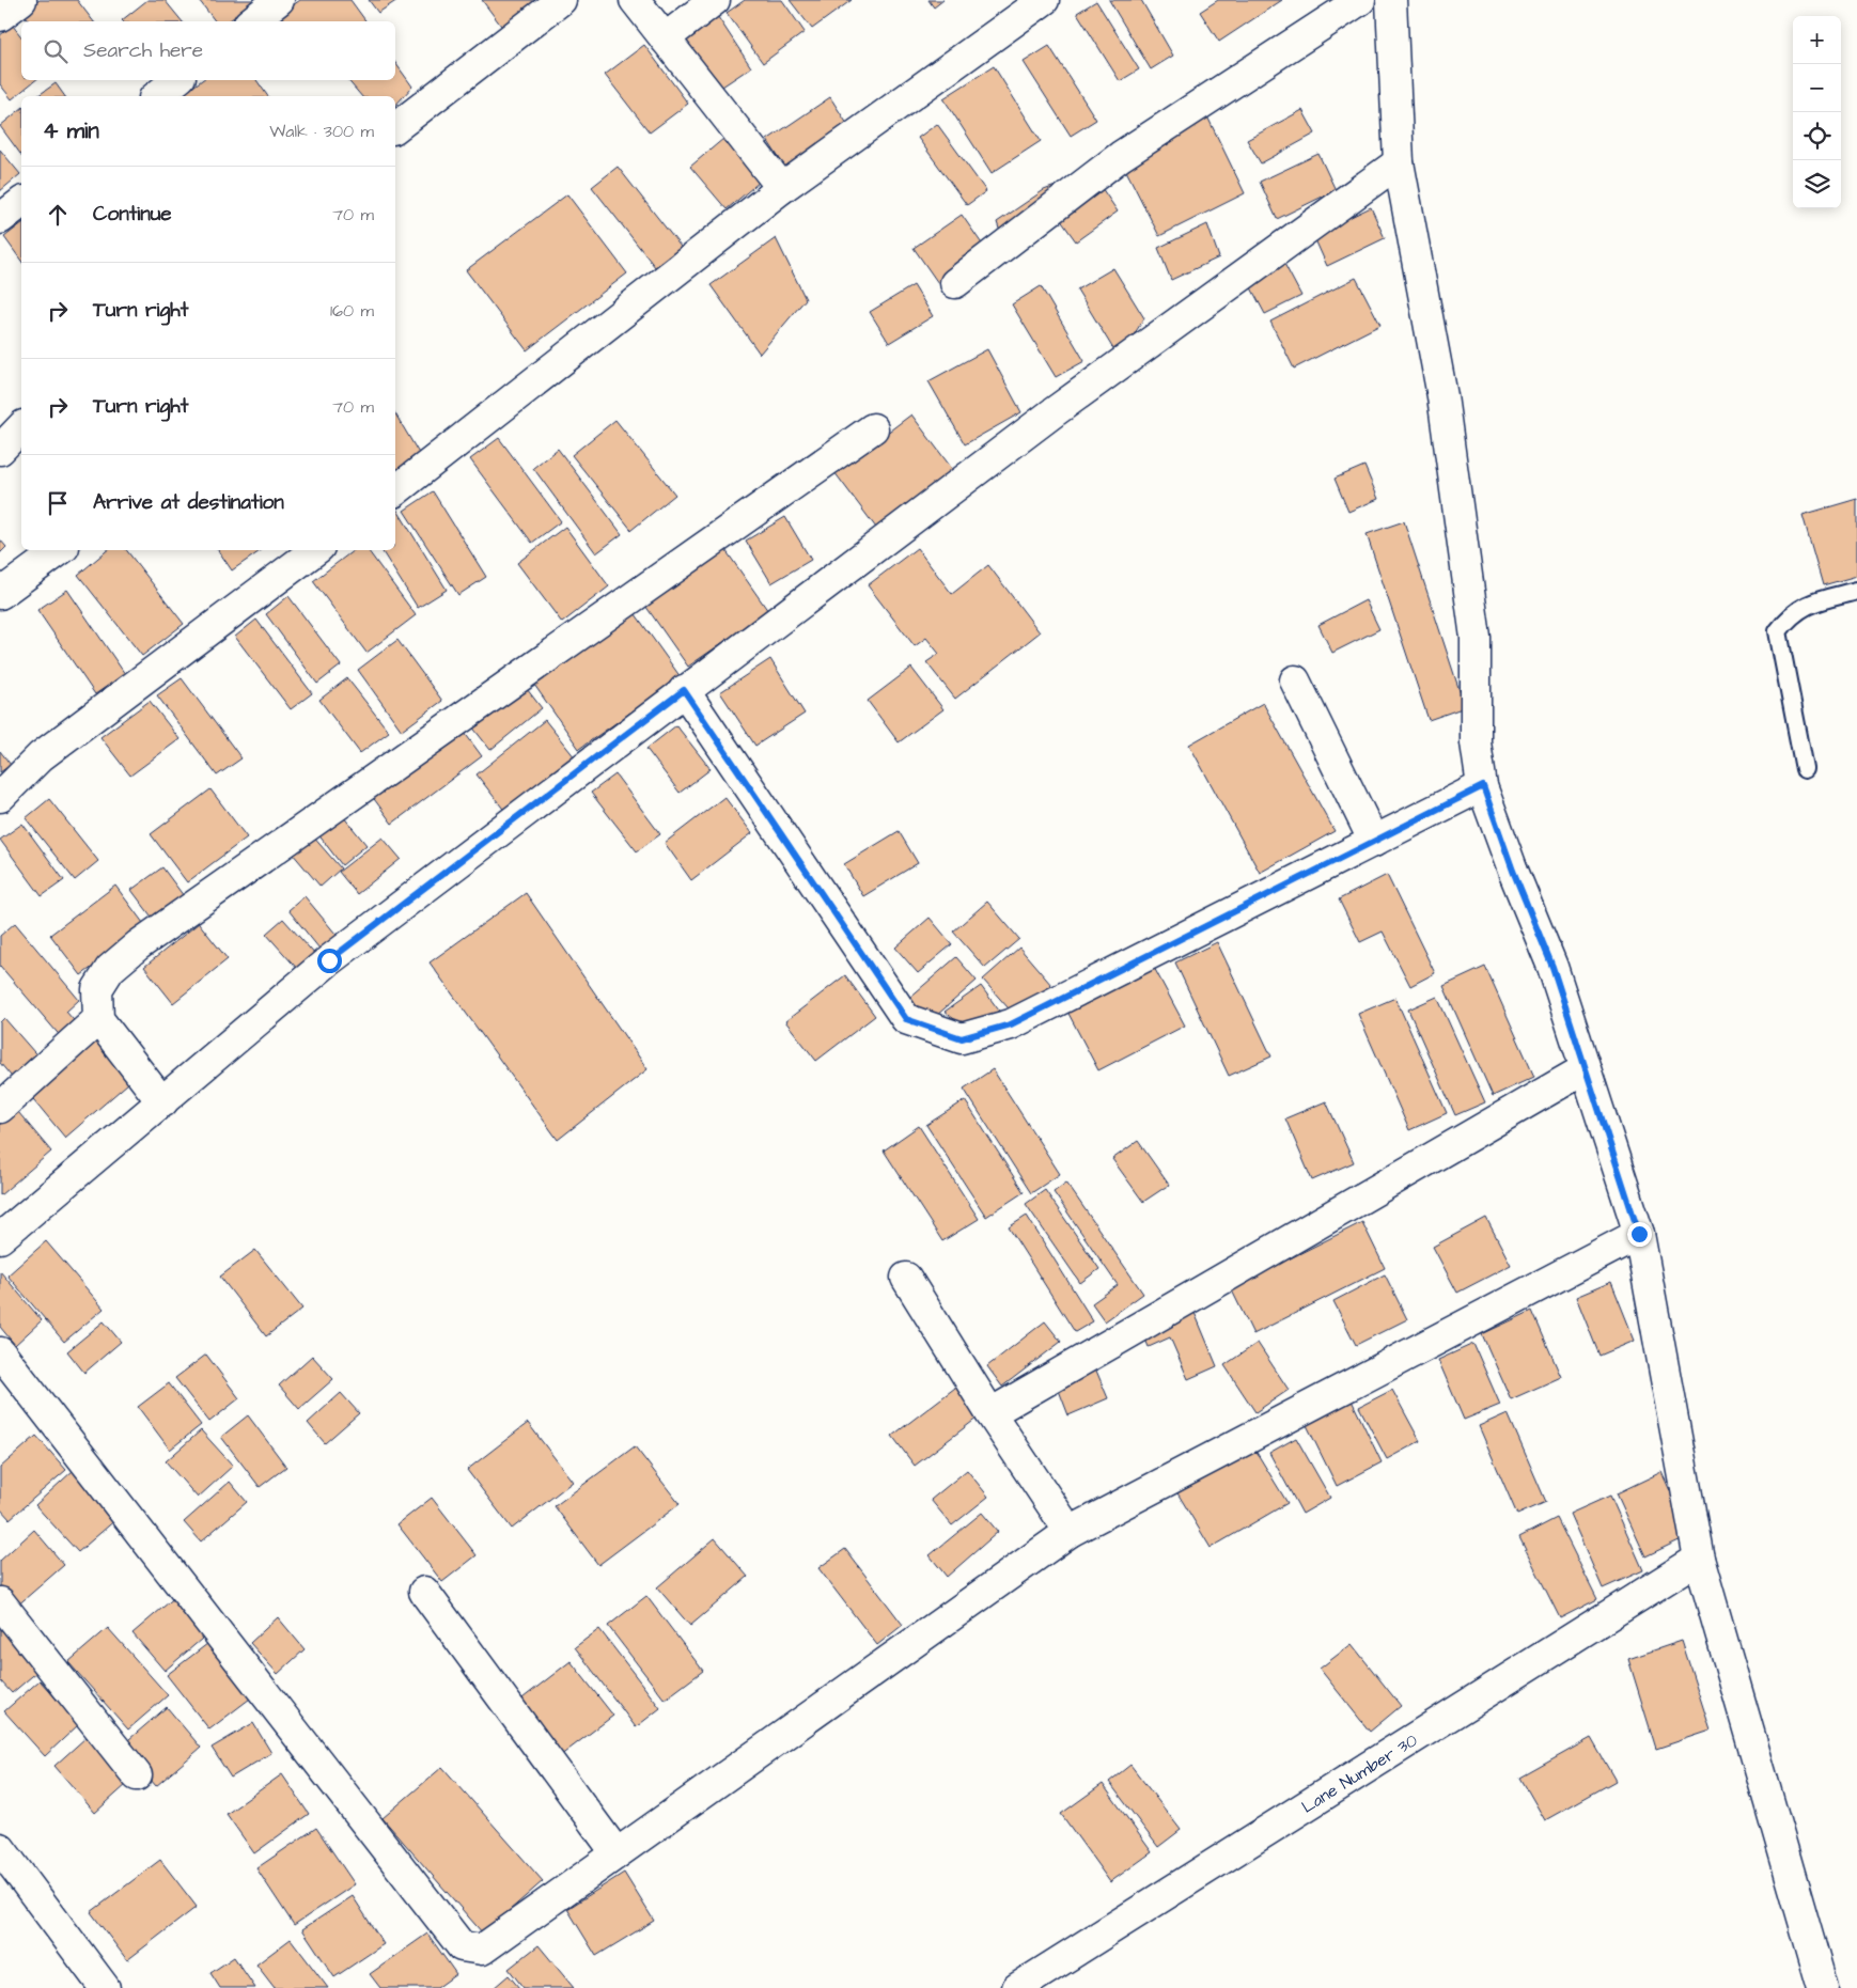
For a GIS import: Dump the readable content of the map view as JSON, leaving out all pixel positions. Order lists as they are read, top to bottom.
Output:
{
  "streets": {
    "street": ["Lane Number 30"]
  },
  "page": {
    "map_buttons": ["+", "−"],
    "search": "Search here",
    "heading": ["4 min", "Walk · 300 m"],
    "list": [
      ["Continue", "70 m"],
      ["Turn right", "160 m"],
      ["Turn right", "70 m"],
      "Arrive at destination"
    ]
  }
}
